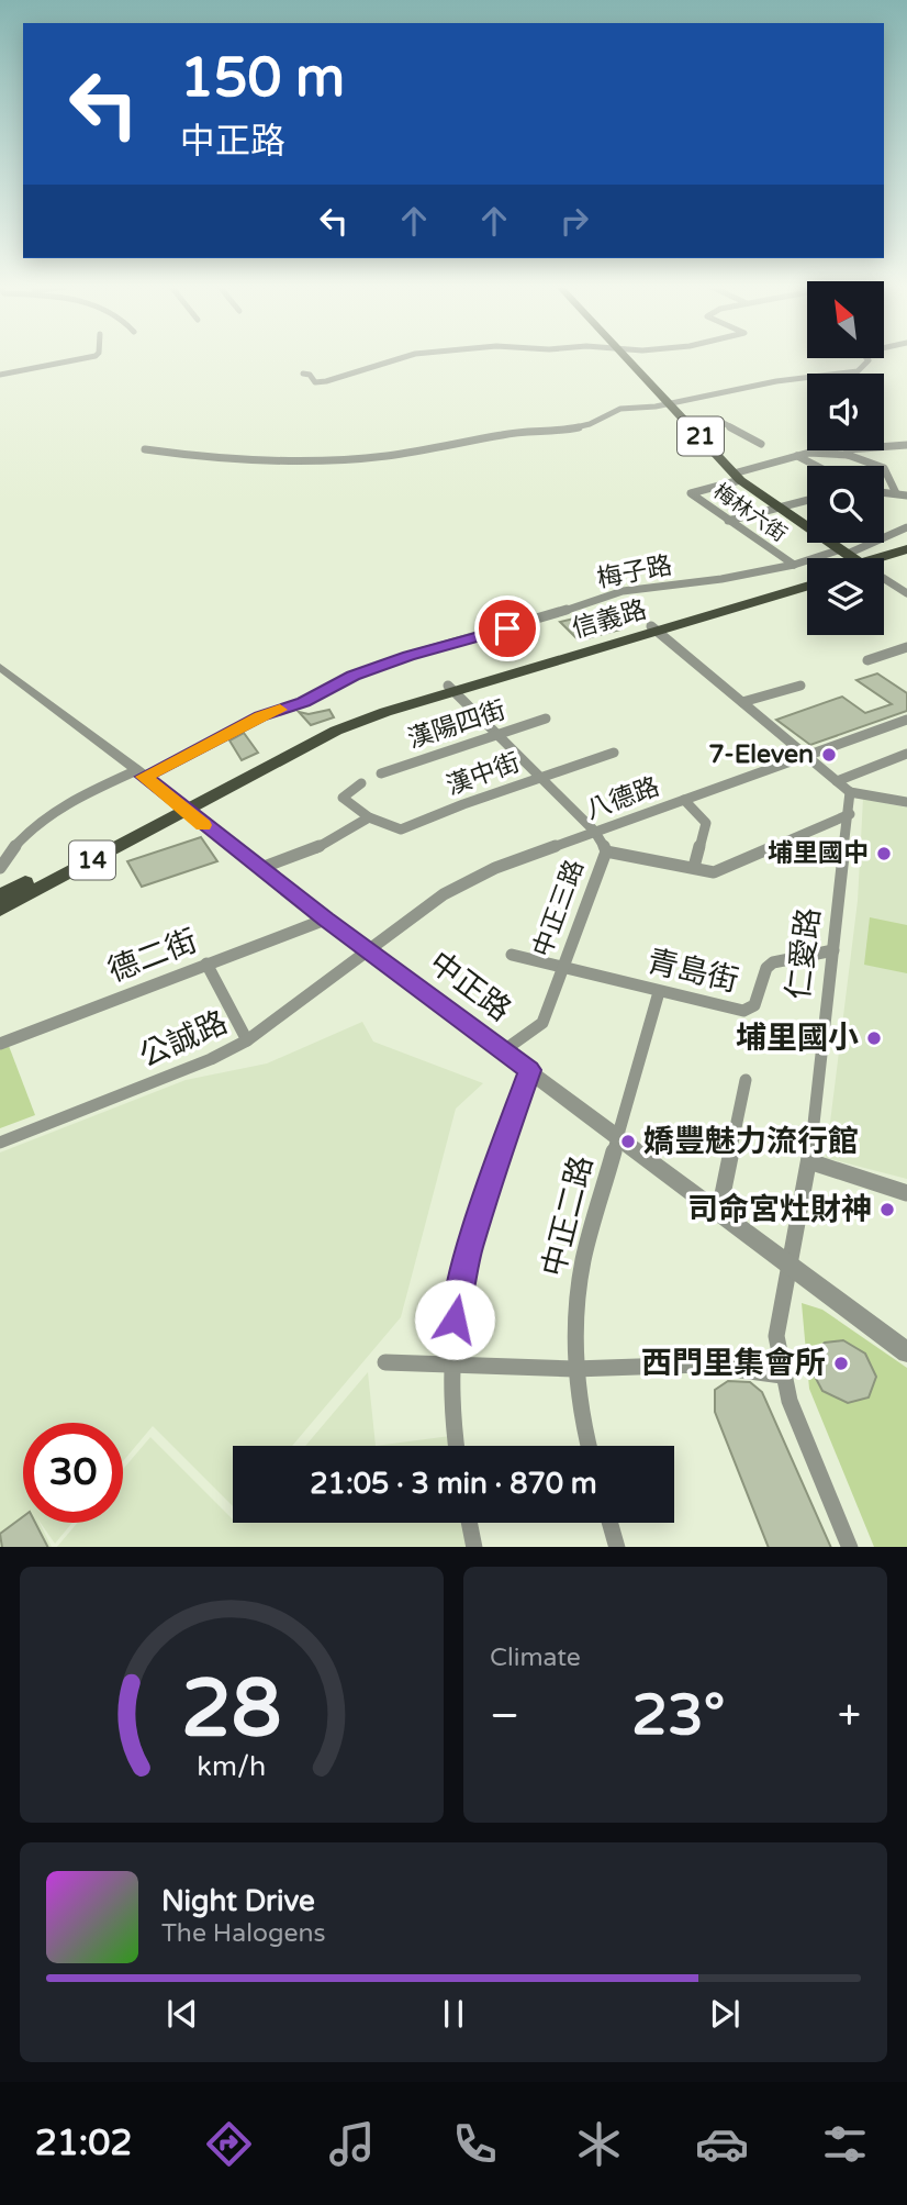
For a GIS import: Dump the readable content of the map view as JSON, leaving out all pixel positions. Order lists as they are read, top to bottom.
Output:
{
  "streets": {
    "main road": ["21", "信義路", "14"],
    "street": [
      "梅林六街",
      "梅子路",
      "漢陽四街",
      "漢中街",
      "八德路",
      "中正三路",
      "仁愛路",
      "德二街",
      "青島街",
      "中正路",
      "公誠路",
      "中正二路"
    ]
  },
  "crossings": [
    ["21", "梅林六街"],
    ["21", "梅子路"],
    ["梅林六街", "梅子路"],
    ["梅子路", "中正路"],
    ["信義路", "中正三路"],
    ["信義路", "中正路"],
    ["漢陽四街", "中正三路"],
    ["漢中街", "中正三路"],
    ["八德路", "中正三路"],
    ["八德路", "中正路"],
    ["八德路", "公誠路"],
    ["中正三路", "青島街"],
    ["中正三路", "中正路"],
    ["仁愛路", "青島街"],
    ["仁愛路", "中正路"],
    ["德二街", "中正路"],
    ["青島街", "中正二路"],
    ["中正路", "公誠路"],
    ["中正路", "中正二路"]
  ],
  "places": [
    "7-Eleven",
    "埔里國中",
    "埔里國小",
    "嬌豐魅力流行館",
    "司命宮灶財神",
    "西門里集會所"
  ],
  "north": "top left",
  "page": {
    "turn": ["150 m", "中正路"],
    "limit": "30",
    "trip": "21:05 · 3 min · 870 m",
    "tile": "Climate",
    "heat": ["−", "23°", "+"],
    "song": ["Night Drive", "The Halogens"],
    "tabs": "21:02",
    "gauge": ["28", "km/h"]
  }
}
